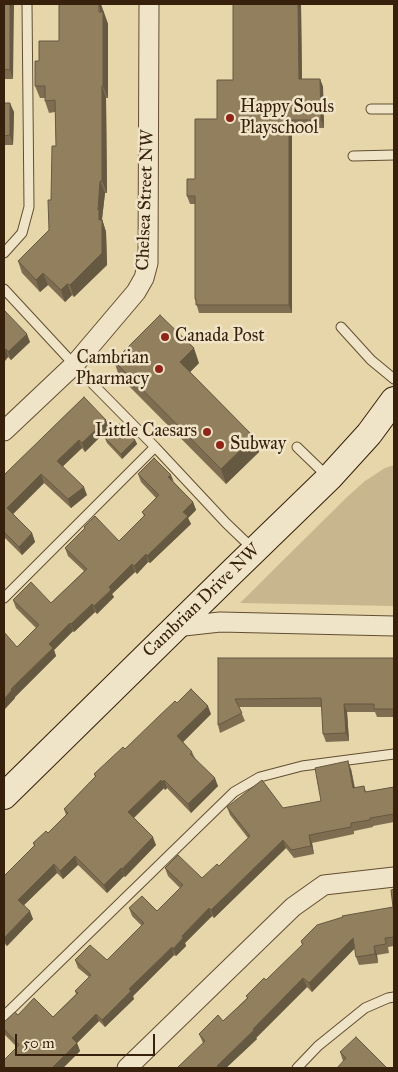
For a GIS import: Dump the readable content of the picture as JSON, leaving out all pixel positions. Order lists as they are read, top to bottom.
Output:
{
  "streets": {
    "street": ["Chelsea Street NW", "Cambrian Drive NW"]
  },
  "places": [
    "Happy Souls Playschool",
    "Canada Post",
    "Cambrian Pharmacy",
    "Little Caesars",
    "Subway"
  ],
  "scale_bar": "50 m"
}
